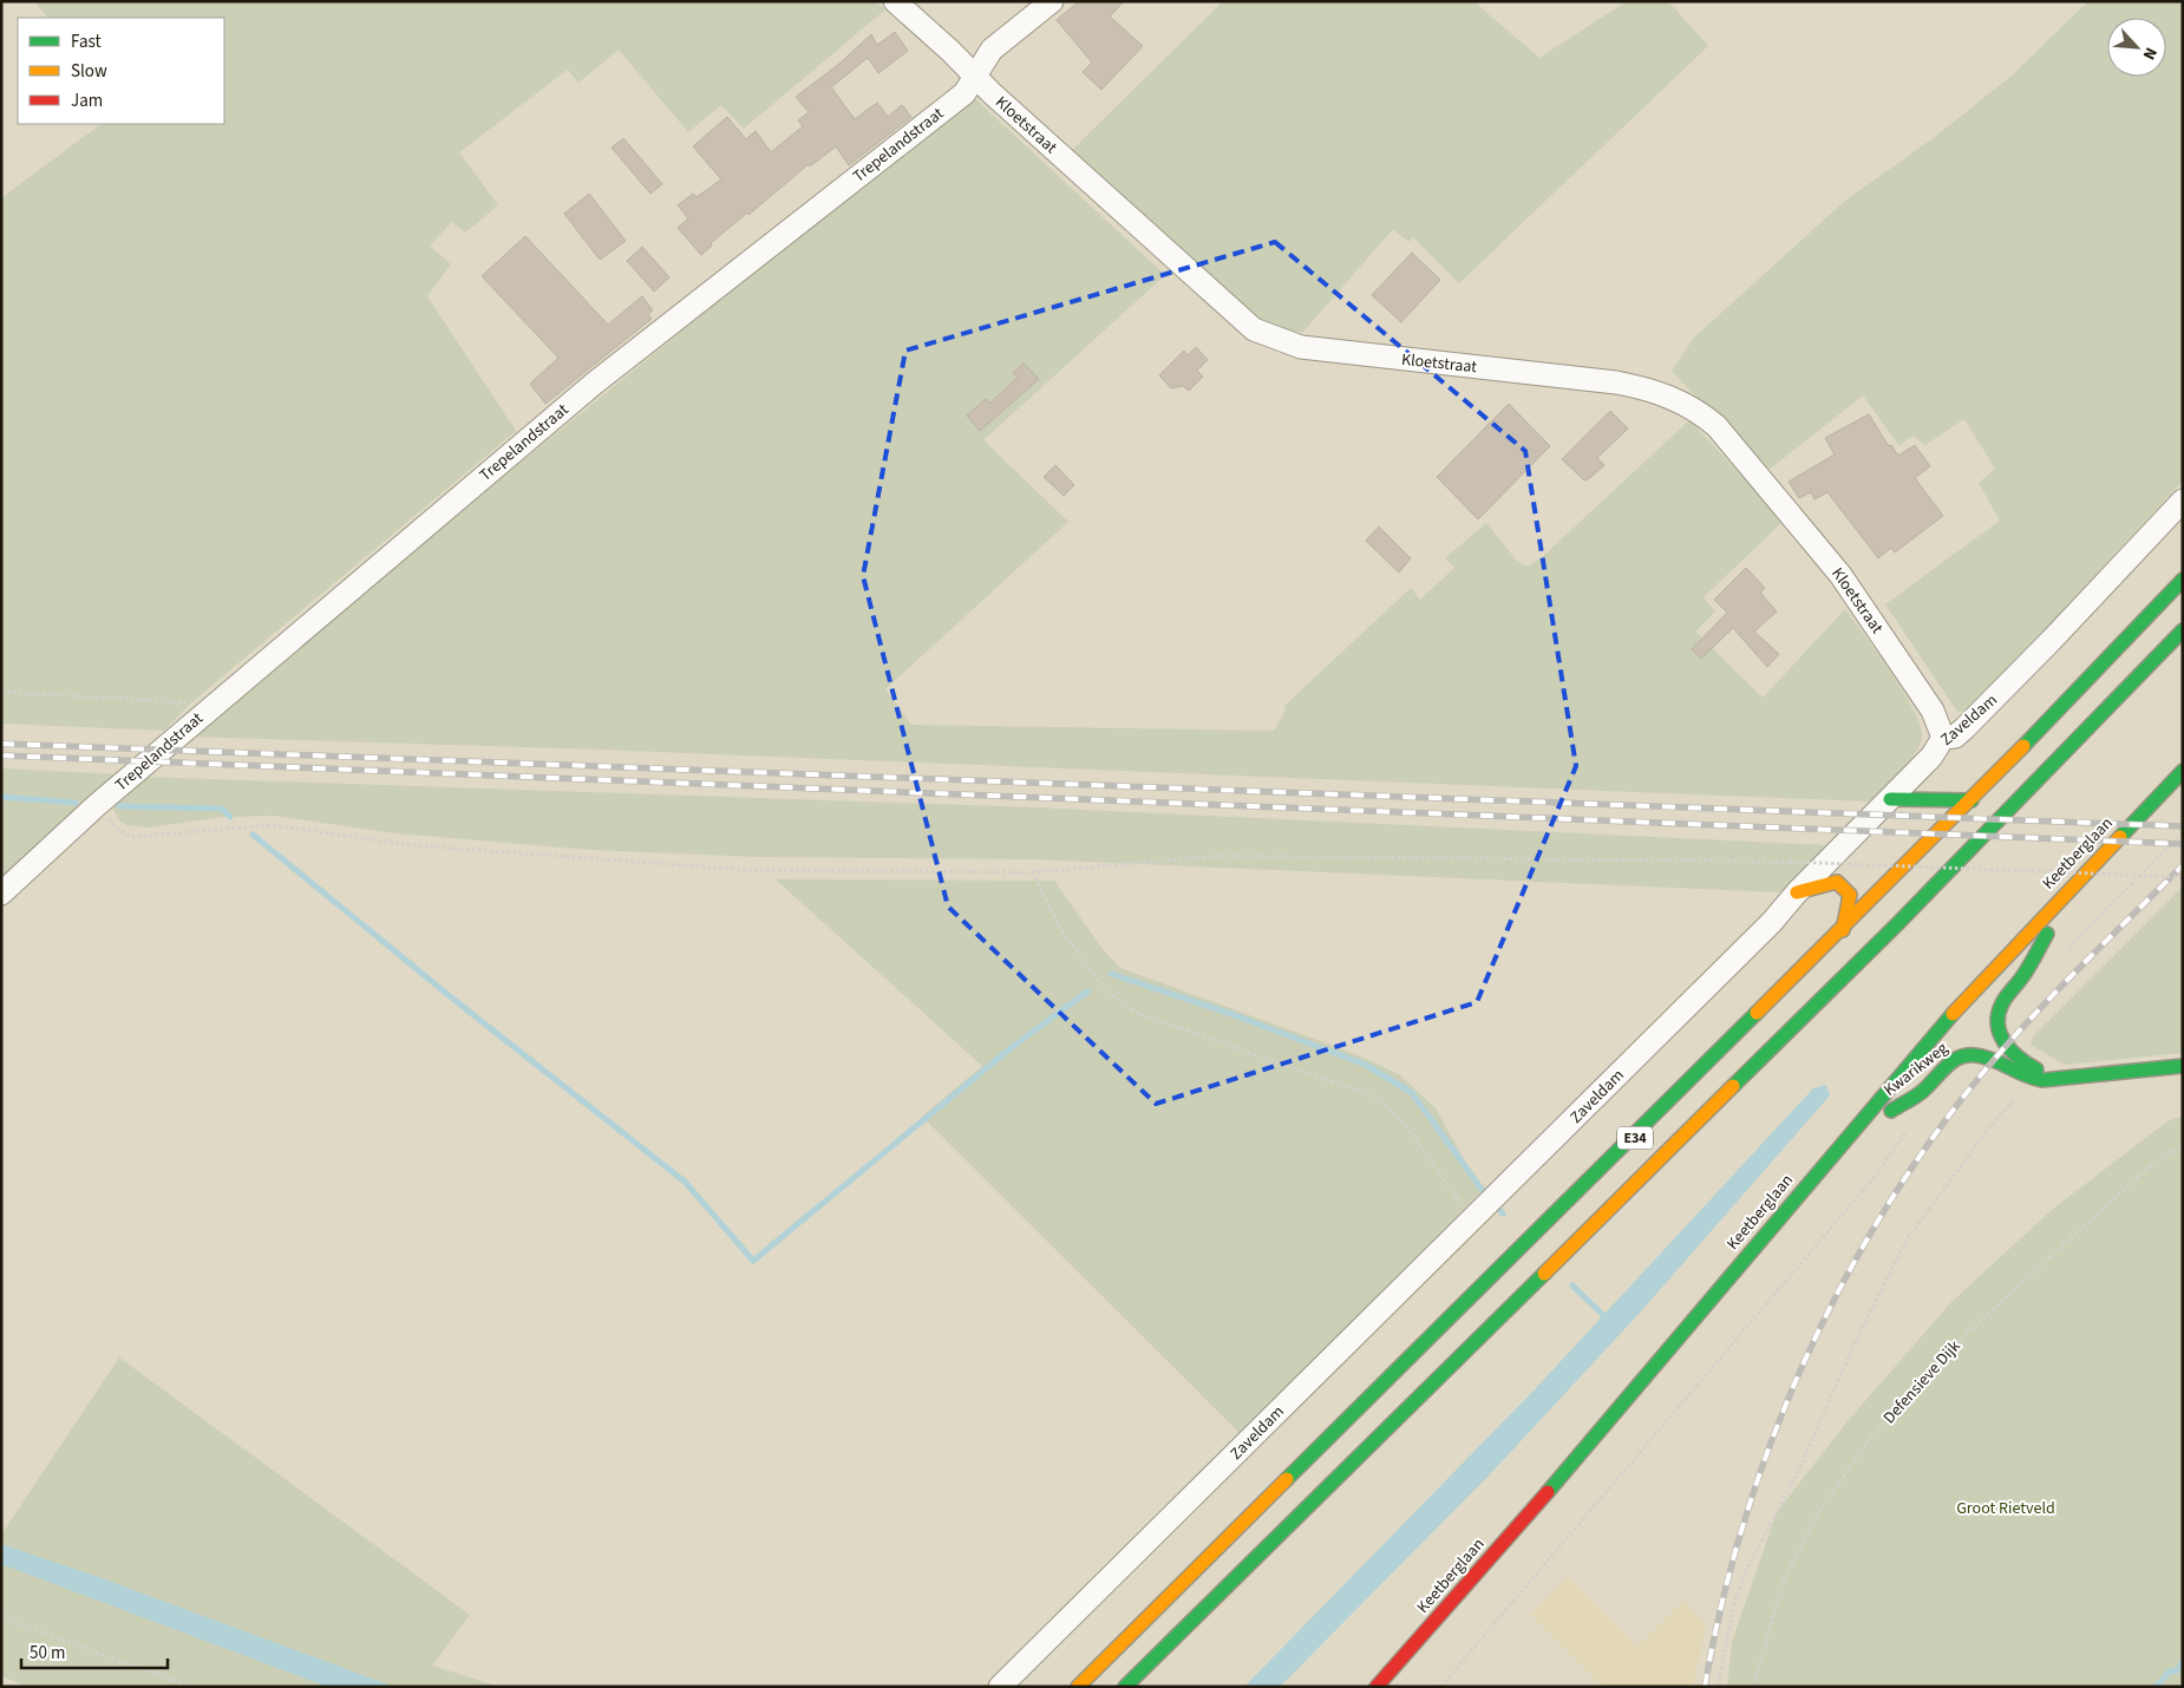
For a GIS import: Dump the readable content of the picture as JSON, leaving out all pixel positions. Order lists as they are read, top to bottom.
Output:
{
  "streets": {
    "main road": ["Keetberglaan", "Kwarikweg", "E34"],
    "street": ["Kloetstraat", "Trepelandstraat", "Zaveldam"],
    "path": ["Defensieve Dijk"]
  },
  "crossings": [
    ["Kloetstraat", "Trepelandstraat"],
    ["Kloetstraat", "Zaveldam"],
    ["Keetberglaan", "Kwarikweg"]
  ],
  "parks": ["Groot Rietveld"],
  "legend": ["Fast", "Slow", "Jam"],
  "scale_bar": "50 m",
  "north": "bottom right"
}
